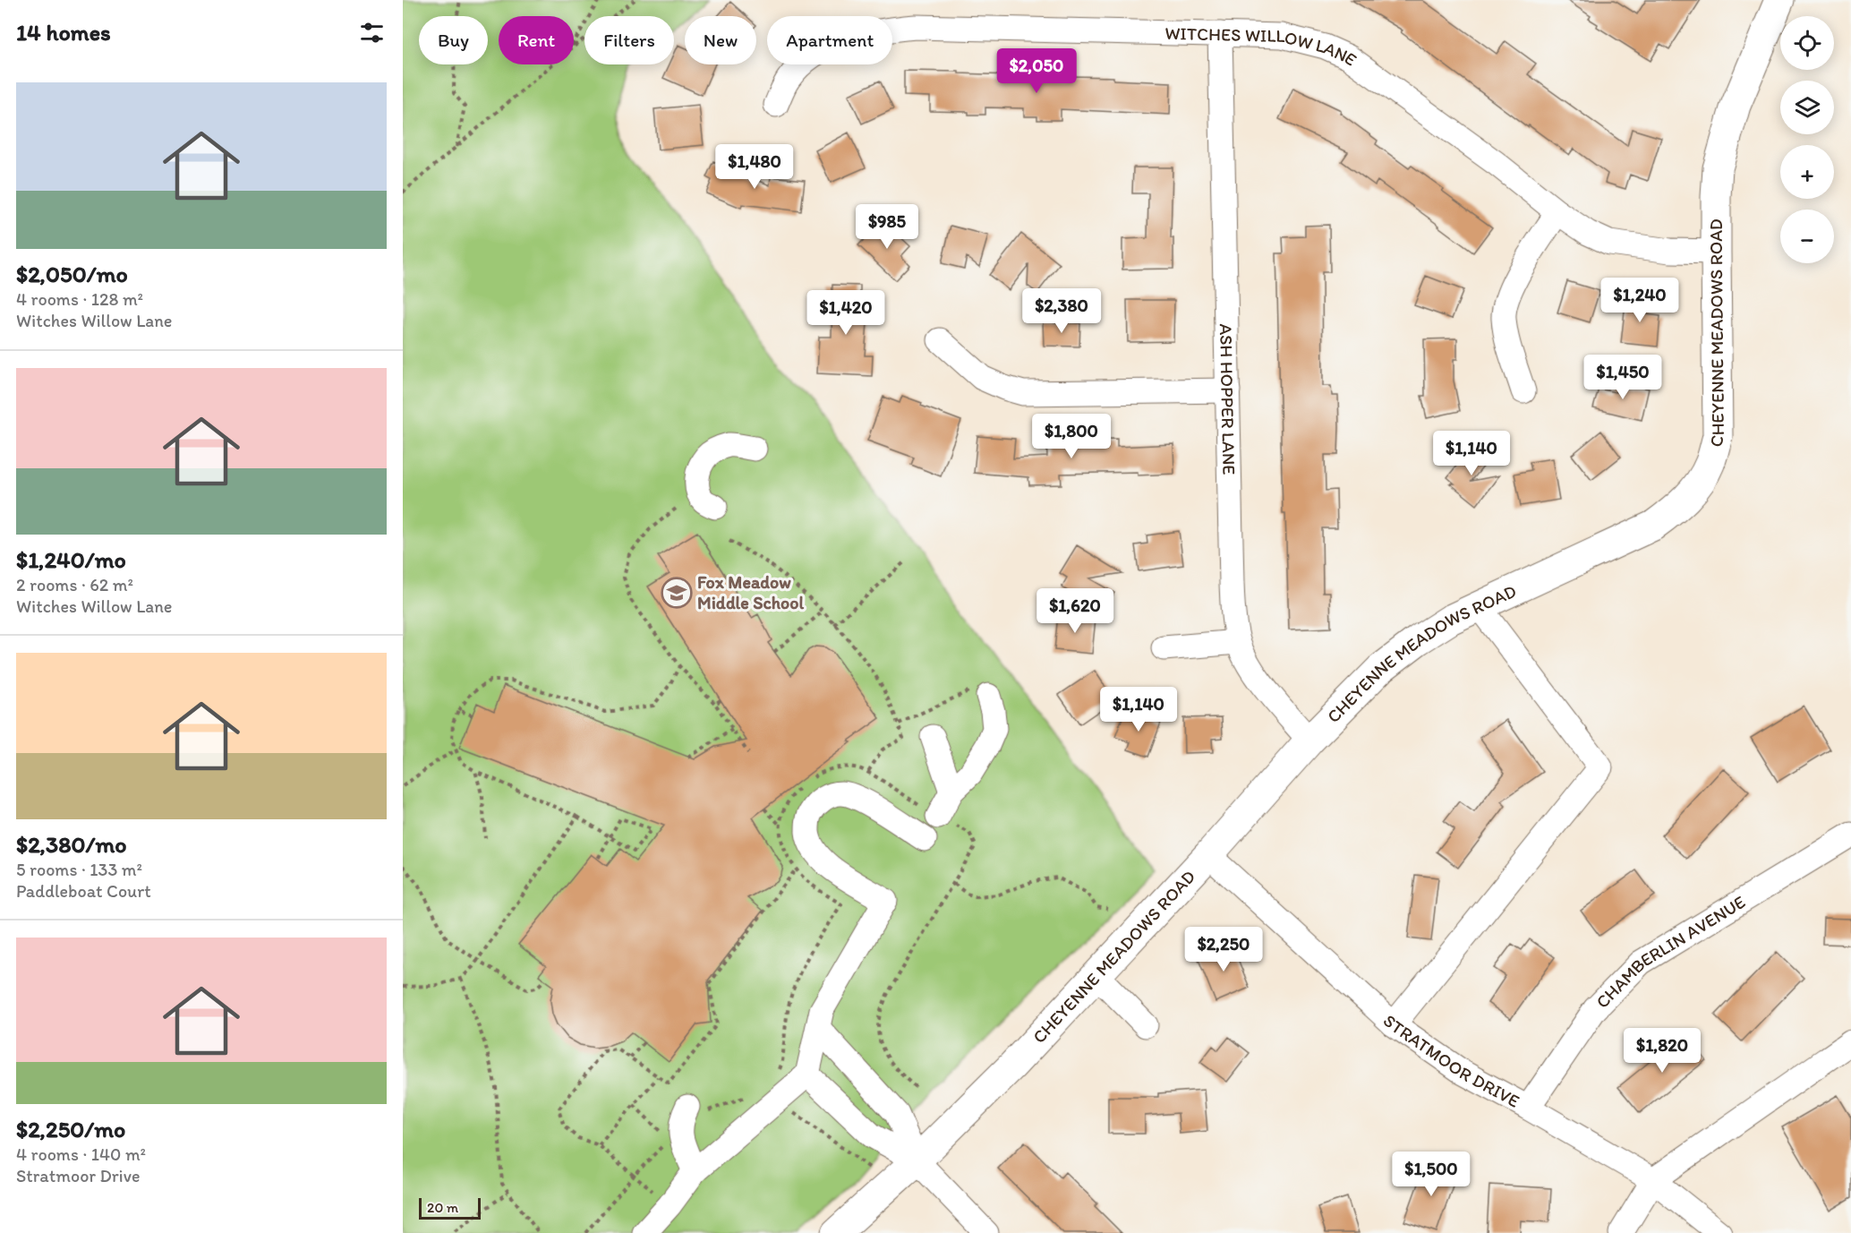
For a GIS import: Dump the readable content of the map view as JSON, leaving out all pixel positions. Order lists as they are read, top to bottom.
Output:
{
  "streets": {
    "main road": ["CHEYENNE MEADOWS ROAD"],
    "street": [
      "WITCHES WILLOW LANE",
      "ASH HOPPER LANE",
      "CHAMBERLIN AVENUE",
      "STRATMOOR DRIVE"
    ]
  },
  "crossings": [
    ["WITCHES WILLOW LANE", "CHEYENNE MEADOWS ROAD"],
    ["WITCHES WILLOW LANE", "ASH HOPPER LANE"],
    ["CHEYENNE MEADOWS ROAD", "ASH HOPPER LANE"],
    ["CHEYENNE MEADOWS ROAD", "STRATMOOR DRIVE"],
    ["CHAMBERLIN AVENUE", "STRATMOOR DRIVE"]
  ],
  "places": {
    "school or university": ["Fox Meadow Middle School"]
  },
  "scale_bar": "20 m",
  "page": {
    "heading": "14 homes",
    "map_buttons": ["+", "−"],
    "chip": [
      "Buy",
      "Rent",
      "Filters",
      "New",
      "Apartment"
    ],
    "price": [
      "$2,050",
      "$1,480",
      "$985",
      "$1,240",
      "$2,380",
      "$1,420",
      "$1,450",
      "$1,800",
      "$1,140",
      "$1,620",
      "$1,140",
      "$2,250",
      "$1,820",
      "$1,500"
    ],
    "list": [
      {
        "name": "$2,050/mo",
        "note": "4 rooms · 128 m² · Witches Willow Lane"
      },
      {
        "name": "$1,240/mo",
        "note": "2 rooms · 62 m² · Witches Willow Lane"
      },
      {
        "name": "$2,380/mo",
        "note": "5 rooms · 133 m² · Paddleboat Court"
      },
      {
        "name": "$2,250/mo",
        "note": "4 rooms · 140 m² · Stratmoor Drive"
      }
    ],
    "scale": "20 m"
  }
}
